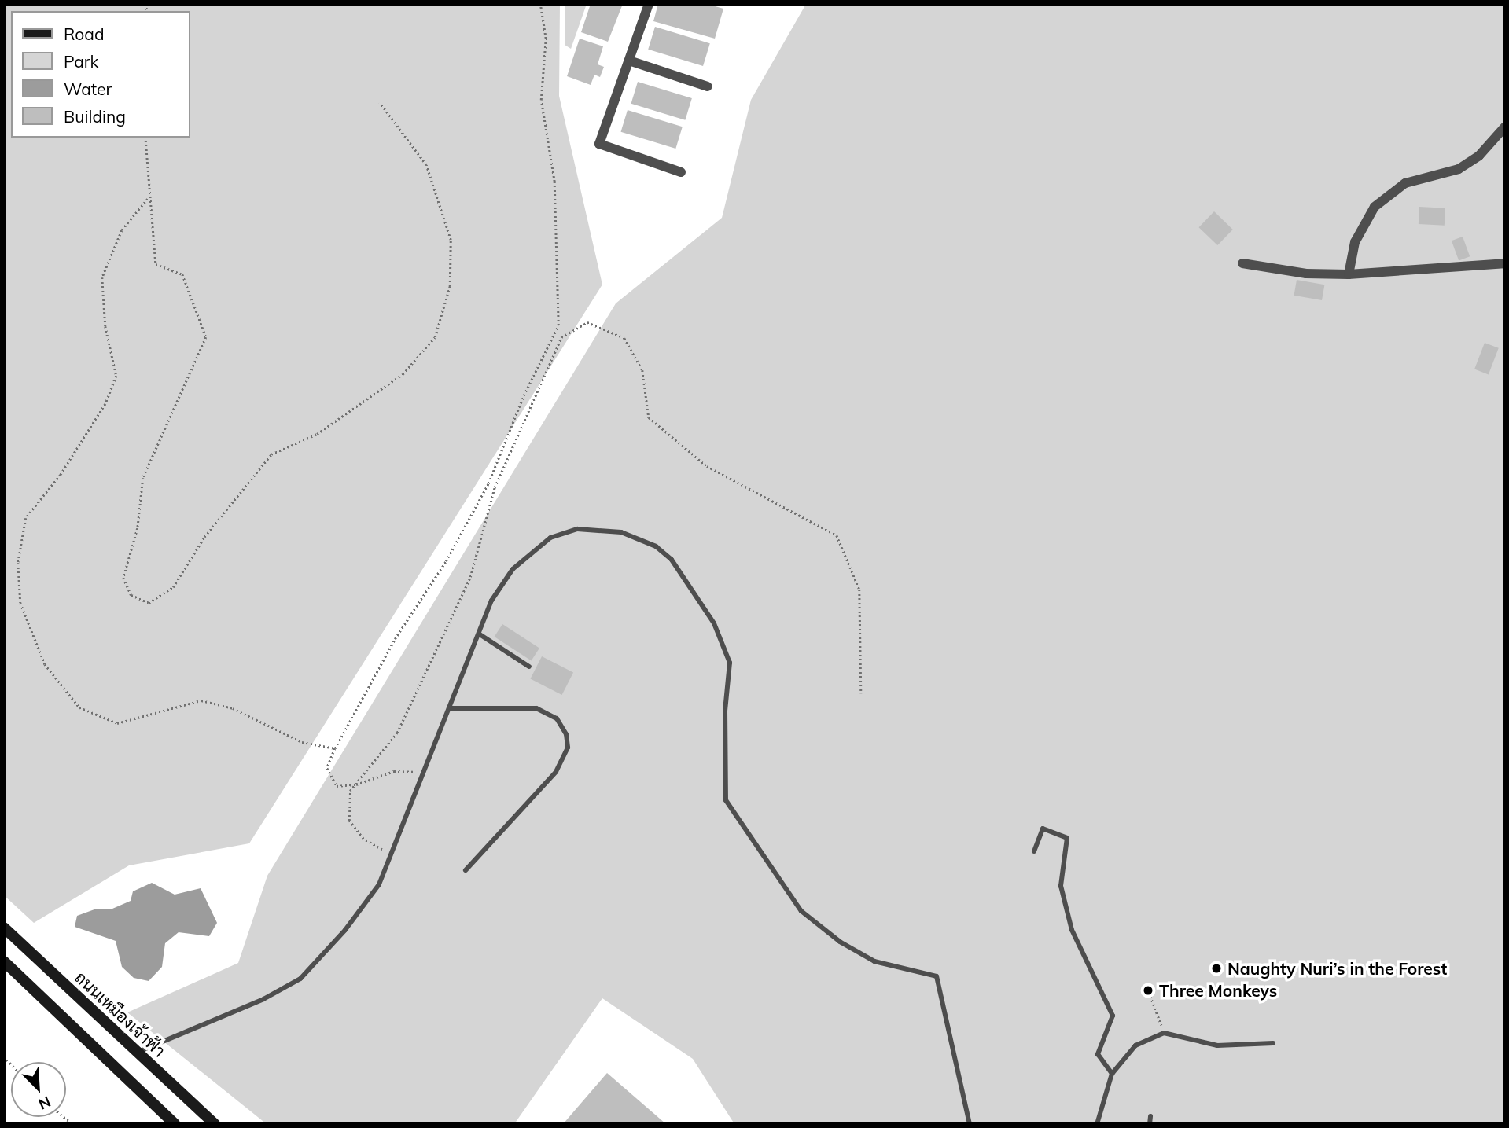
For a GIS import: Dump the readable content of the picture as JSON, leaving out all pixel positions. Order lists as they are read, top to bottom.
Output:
{
  "streets": {
    "street": ["ถนนเหมืองเจ้าฟ้า"]
  },
  "places": ["Naughty Nuri’s in the Forest", "Three Monkeys"],
  "legend": [
    "Road",
    "Park",
    "Water",
    "Building"
  ],
  "north": "bottom right"
}
